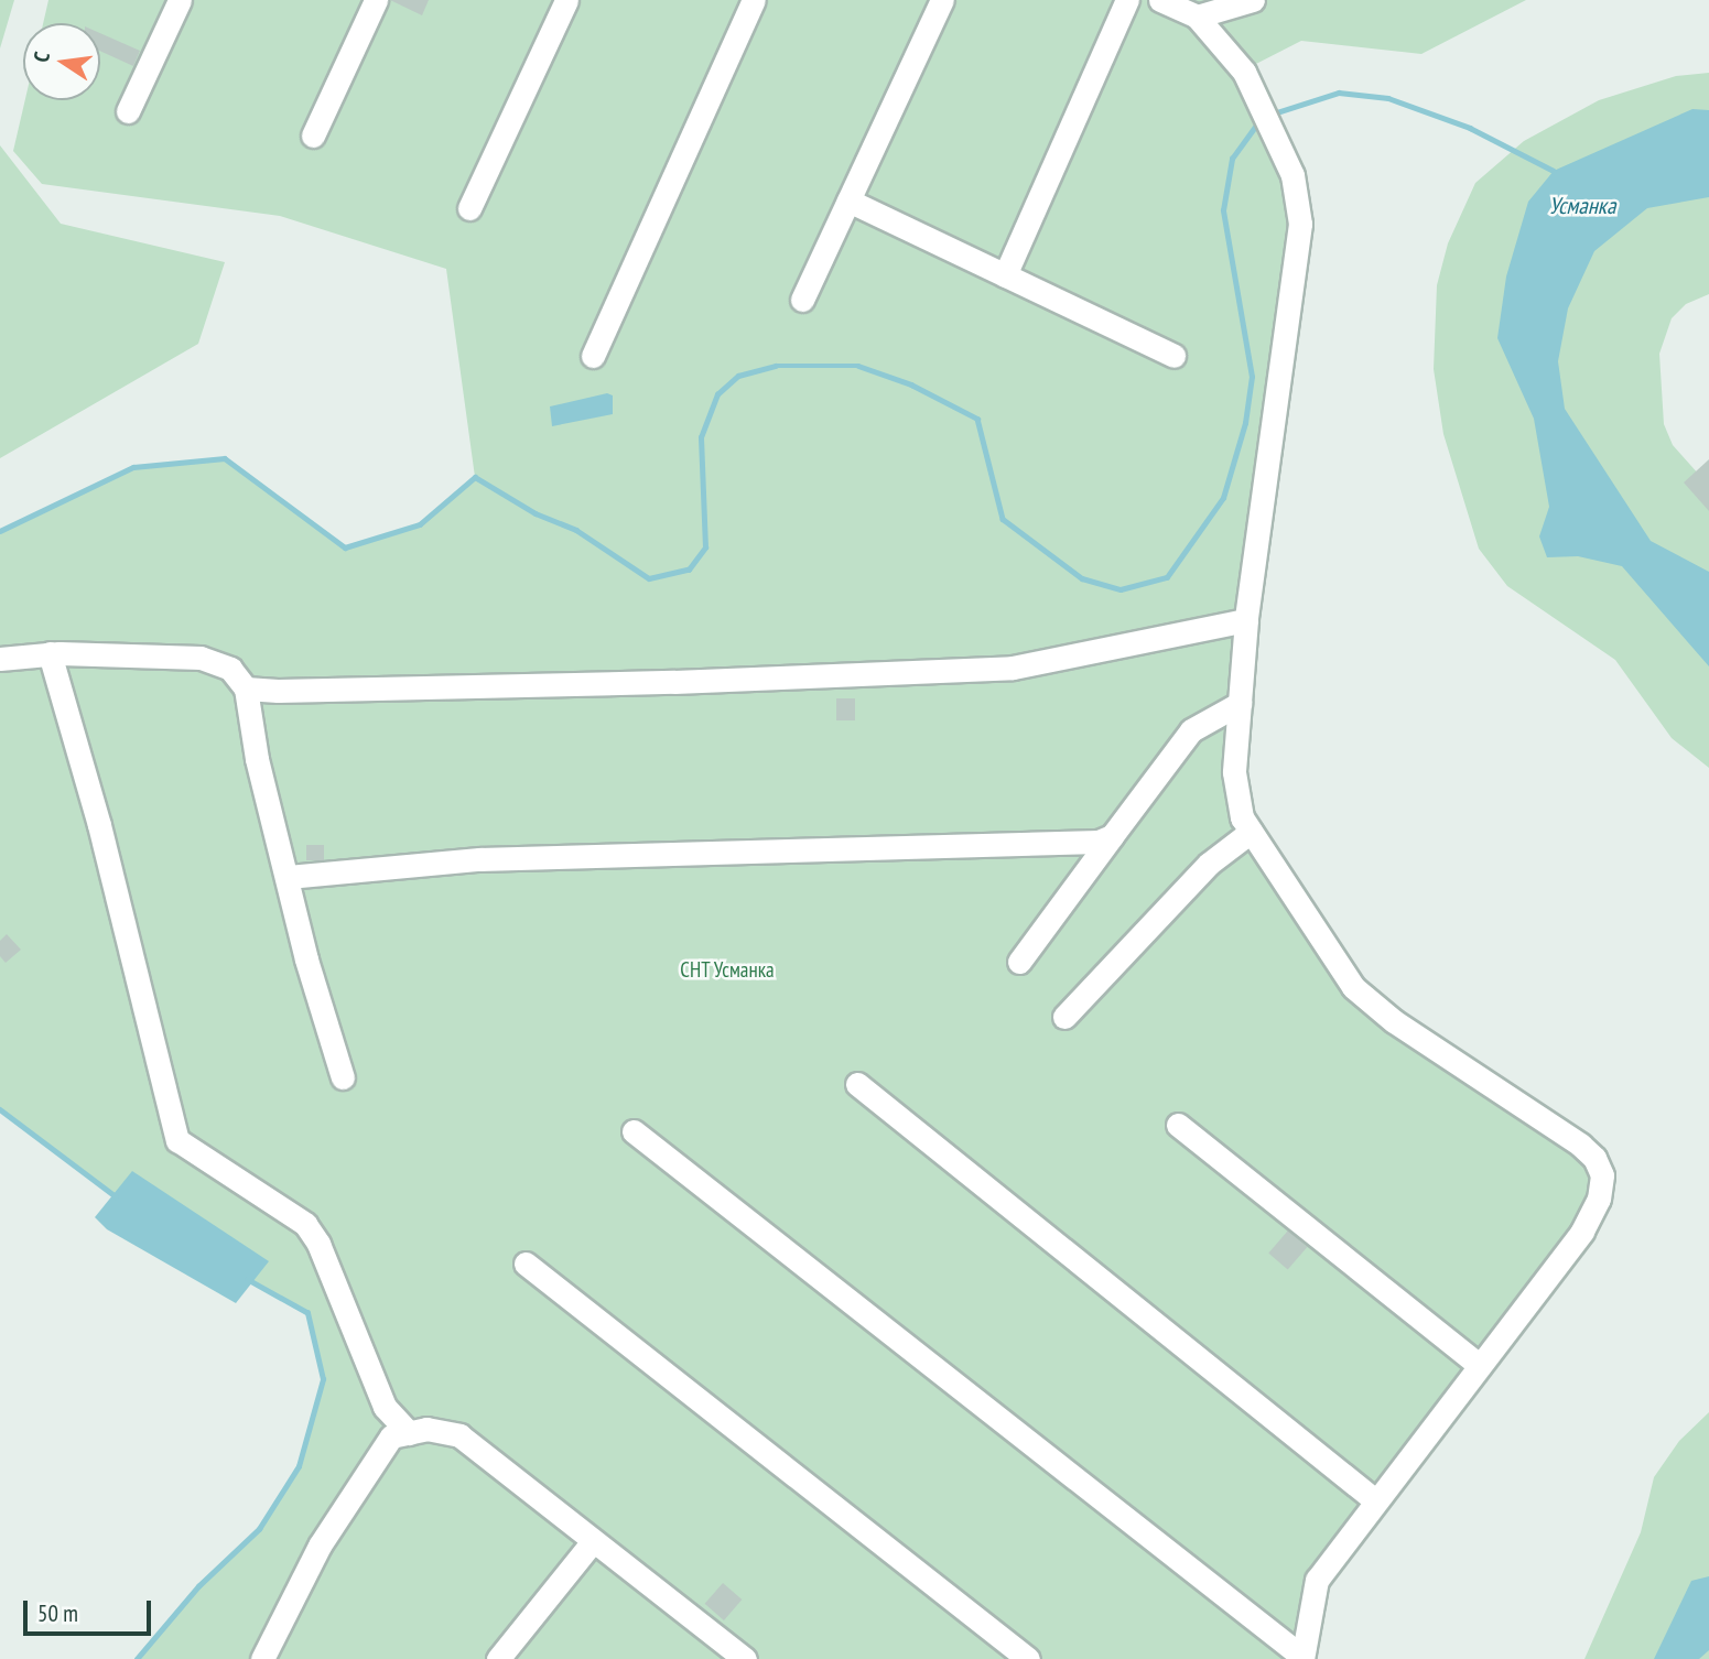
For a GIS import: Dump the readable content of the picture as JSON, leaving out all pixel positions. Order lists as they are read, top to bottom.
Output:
{
  "water": ["Усманка"],
  "parks": ["СНТ Усманка"],
  "scale_bar": "50 m",
  "north": "left"
}
